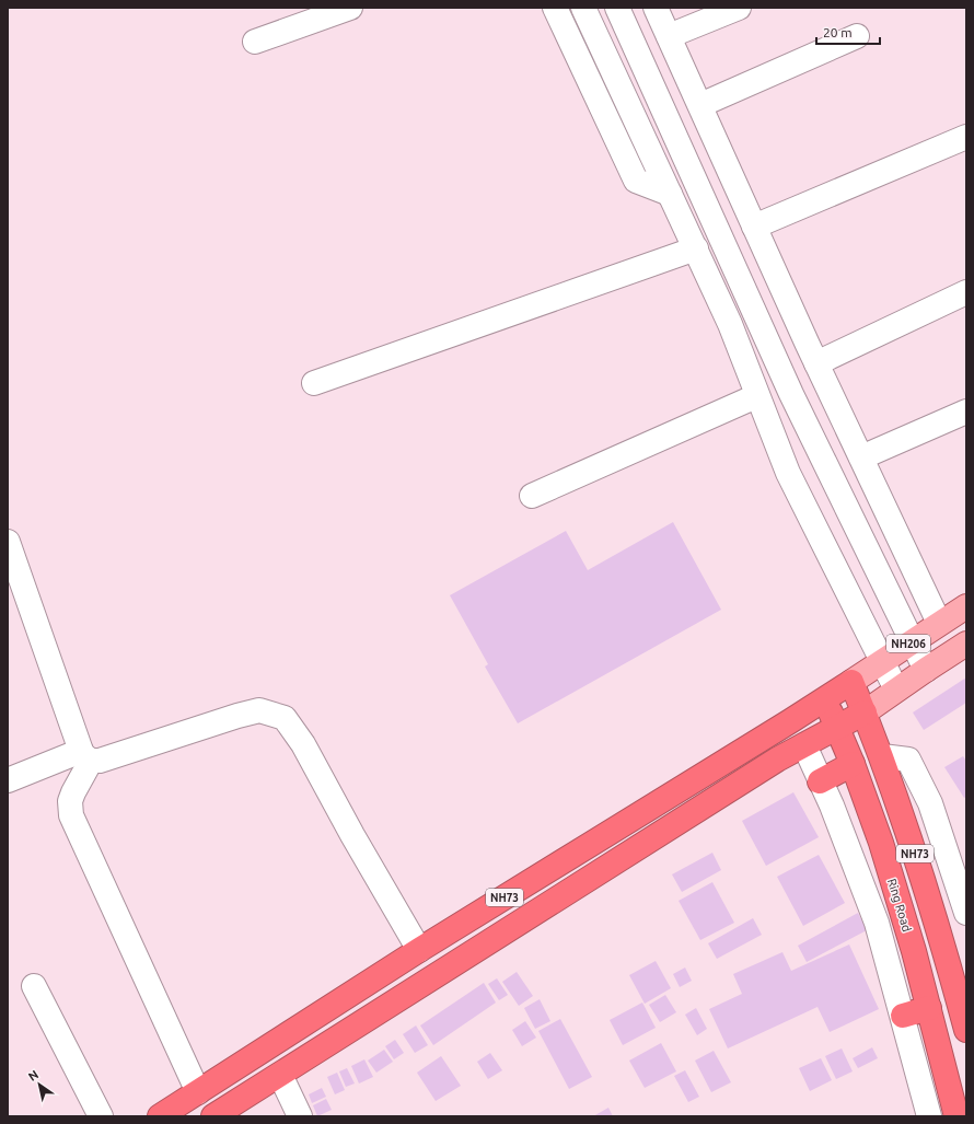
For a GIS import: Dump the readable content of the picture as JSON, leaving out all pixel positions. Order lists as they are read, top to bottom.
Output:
{
  "streets": {
    "highway": ["NH73", "Ring Road"],
    "main road": ["NH206"]
  },
  "crossings": [
    ["NH206", "NH73"],
    ["NH73", "Ring Road"]
  ],
  "scale_bar": "20 m",
  "north": "top left"
}
